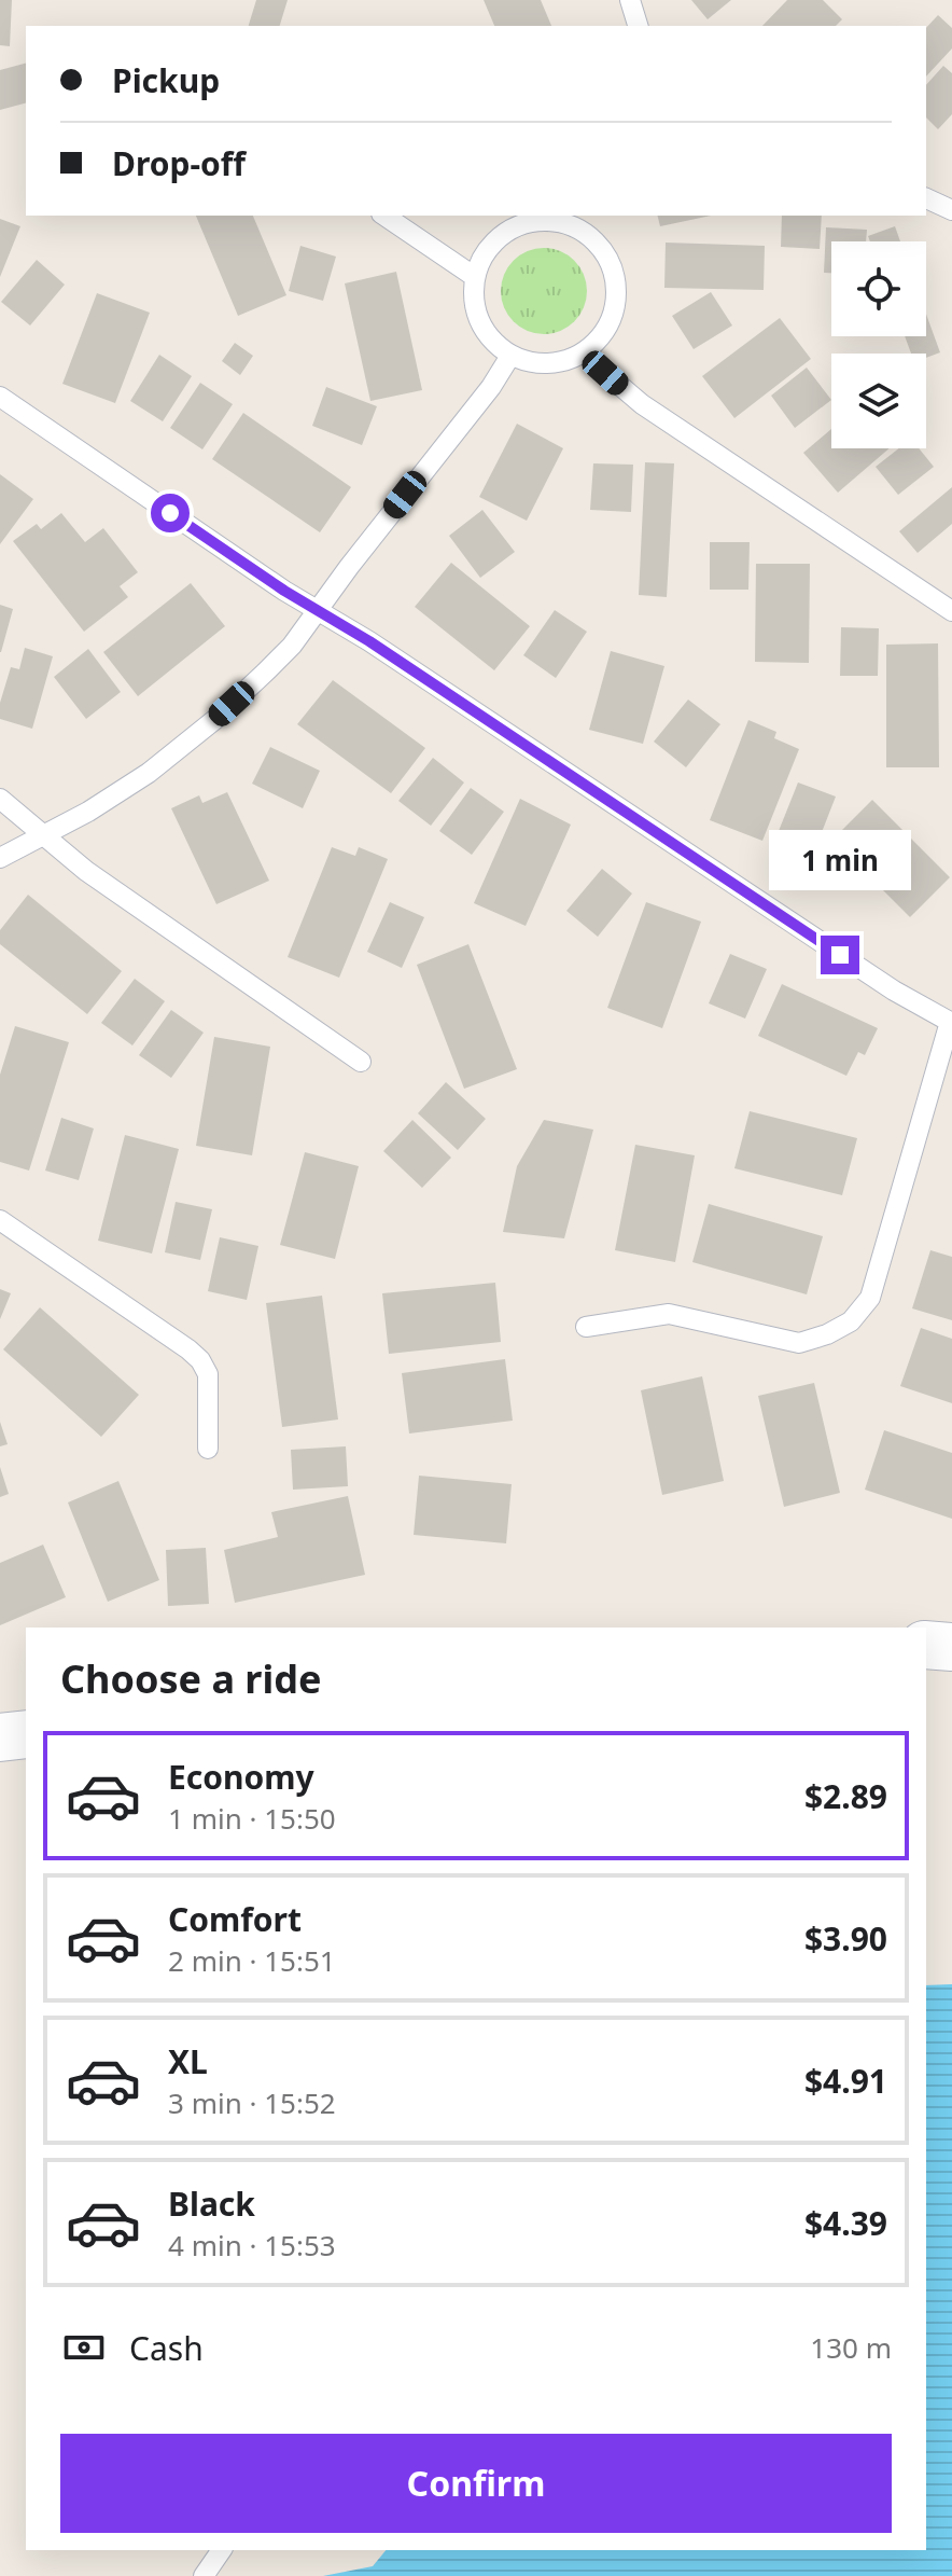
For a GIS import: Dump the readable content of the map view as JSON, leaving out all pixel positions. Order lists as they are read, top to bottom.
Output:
{
  "page": {
    "banner": ["Pickup", "Drop-off"],
    "bubble": "1 min",
    "heading": "Choose a ride",
    "list": [
      {
        "name": "Economy",
        "note": "1 min · 15:50",
        "value": "$2.89"
      },
      {
        "name": "Comfort",
        "note": "2 min · 15:51",
        "value": "$3.90"
      },
      {
        "name": "XL",
        "note": "3 min · 15:52",
        "value": "$4.91"
      },
      {
        "name": "Black",
        "note": "4 min · 15:53",
        "value": "$4.39"
      }
    ],
    "pay": ["Cash", "130 m"],
    "buttons": "Confirm"
  }
}
